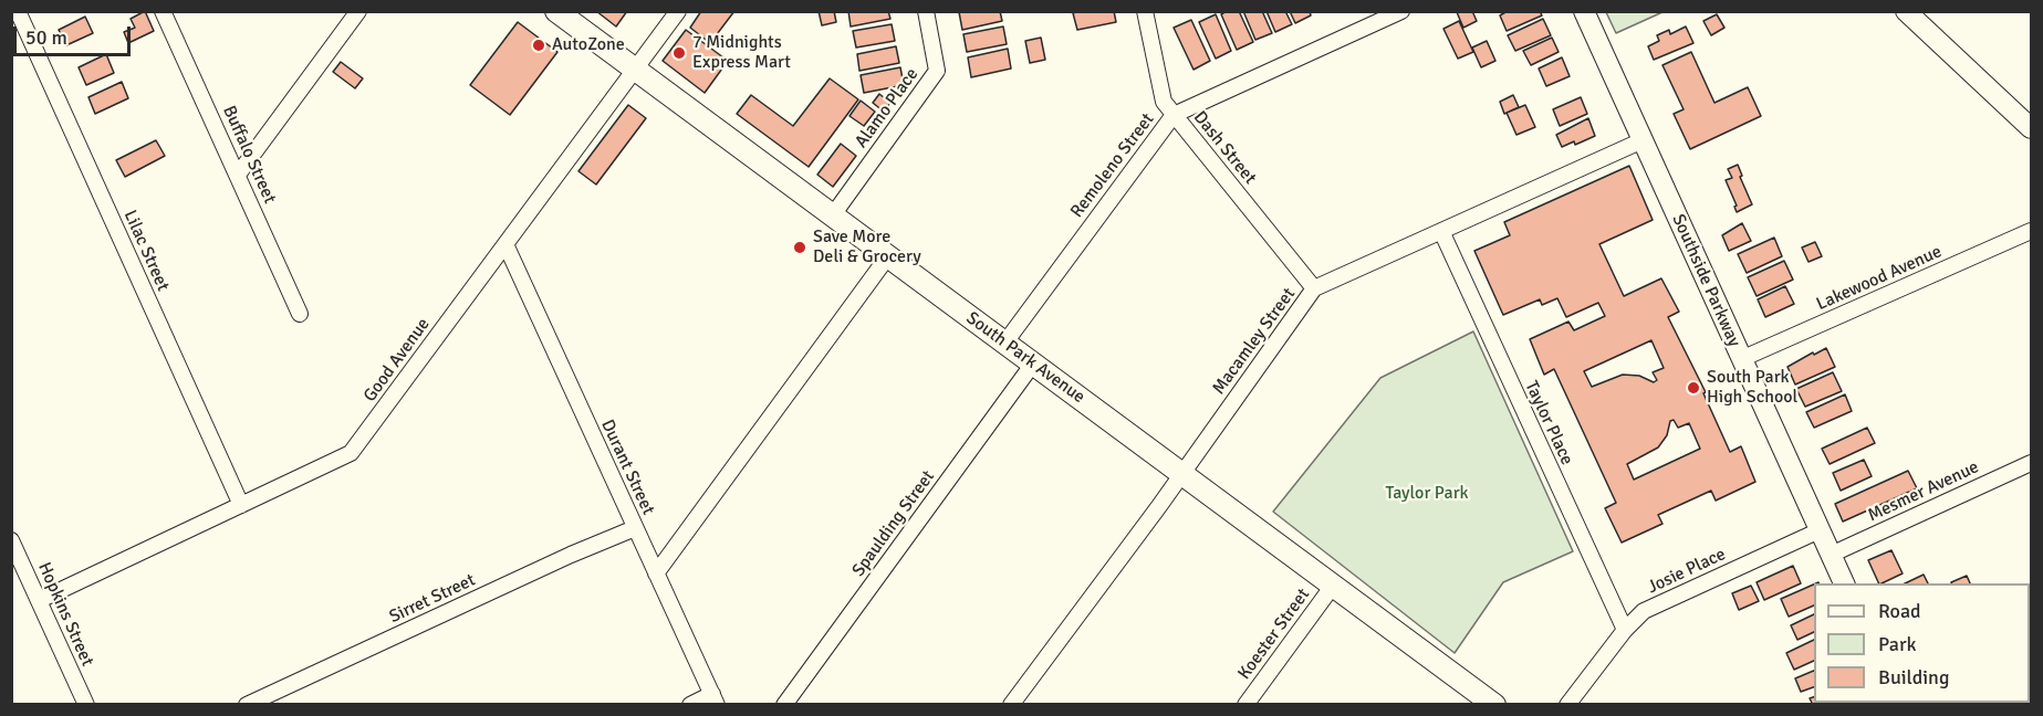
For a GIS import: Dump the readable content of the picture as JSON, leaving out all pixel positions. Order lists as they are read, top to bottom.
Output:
{
  "streets": {
    "main road": ["South Park Avenue"],
    "street": [
      "Alamo Place",
      "Dash Street",
      "Buffalo Street",
      "Remoleno Street",
      "Lilac Street",
      "Lakewood Avenue",
      "Southside Parkway",
      "Macamley Street",
      "Good Avenue",
      "Taylor Place",
      "Durant Street",
      "Mesmer Avenue",
      "Spaulding Street",
      "Josie Place",
      "Sirret Street",
      "Hopkins Street",
      "Koester Street"
    ]
  },
  "crossings": [
    ["Alamo Place", "South Park Avenue"],
    ["Dash Street", "Remoleno Street"],
    ["Dash Street", "Macamley Street"],
    ["Remoleno Street", "South Park Avenue"],
    ["Lilac Street", "Good Avenue"],
    ["Lakewood Avenue", "Southside Parkway"],
    ["Southside Parkway", "Macamley Street"],
    ["Southside Parkway", "Mesmer Avenue"],
    ["Southside Parkway", "Josie Place"],
    ["Macamley Street", "South Park Avenue"],
    ["Macamley Street", "Taylor Place"],
    ["South Park Avenue", "Good Avenue"],
    ["South Park Avenue", "Spaulding Street"],
    ["South Park Avenue", "Koester Street"],
    ["Good Avenue", "Durant Street"],
    ["Good Avenue", "Hopkins Street"],
    ["Taylor Place", "Josie Place"],
    ["Durant Street", "Sirret Street"]
  ],
  "parks": ["Taylor Park"],
  "places": [
    "AutoZone",
    "7 Midnights Express Mart",
    "Save More Deli & Grocery",
    "South Park High School"
  ],
  "legend": ["Road", "Park", "Building"],
  "scale_bar": "50 m"
}
